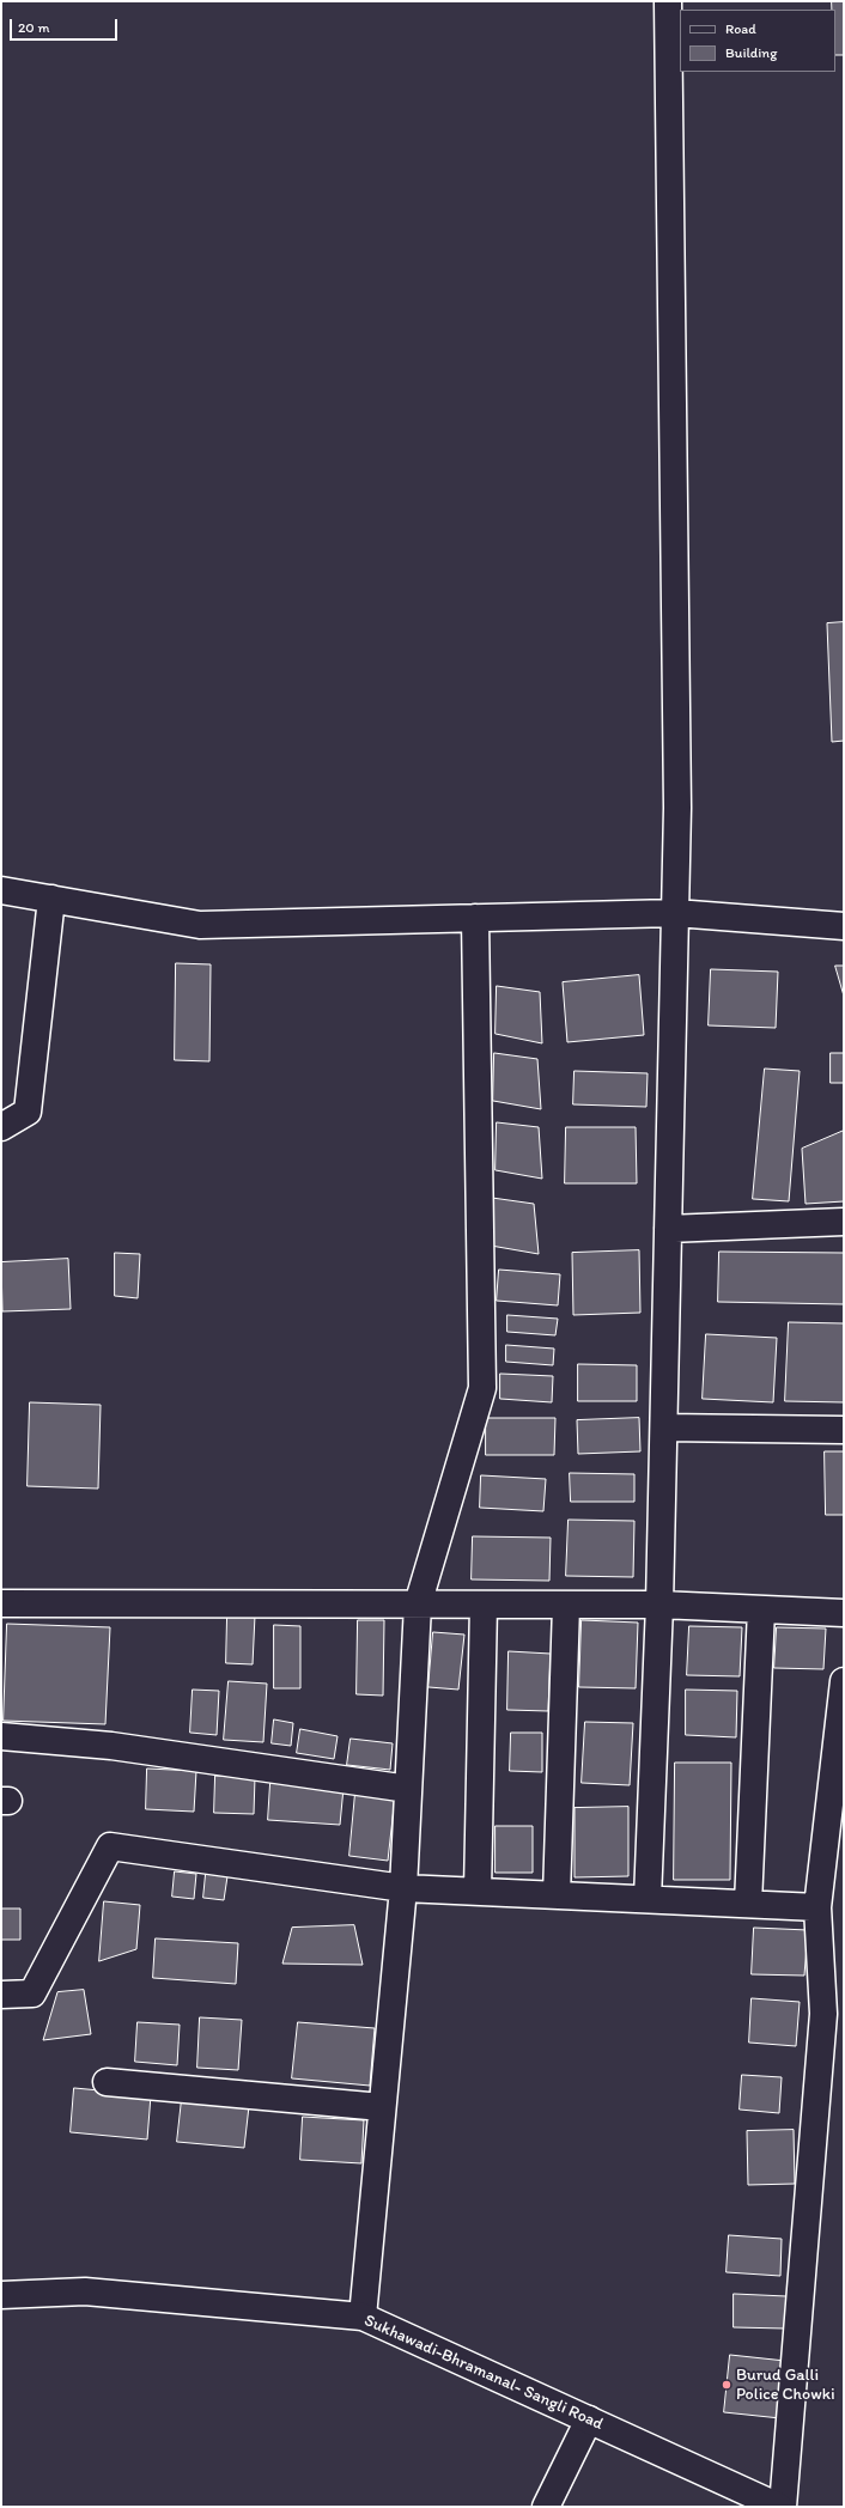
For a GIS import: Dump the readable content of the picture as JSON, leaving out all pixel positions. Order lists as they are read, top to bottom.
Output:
{
  "streets": {
    "street": ["Sukhawadi-Bhramanal- Sangli Road"]
  },
  "places": ["Burud Galli Police Chowki"],
  "legend": ["Road", "Building"],
  "scale_bar": "20 m"
}
